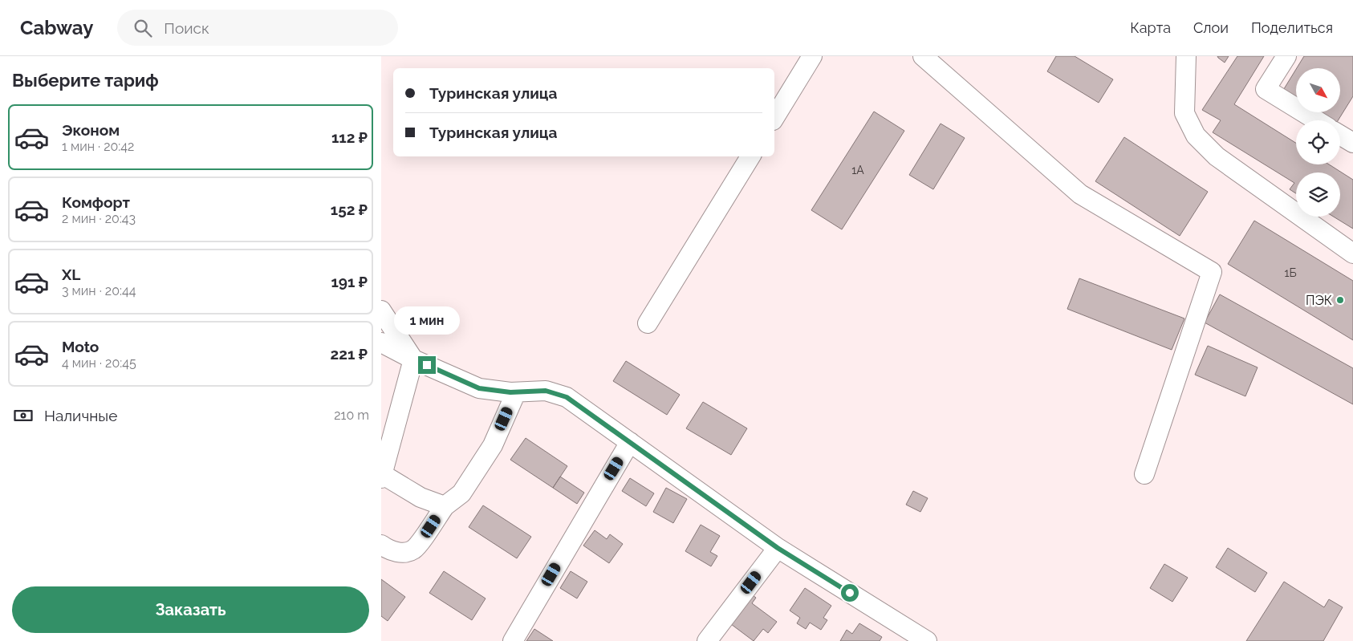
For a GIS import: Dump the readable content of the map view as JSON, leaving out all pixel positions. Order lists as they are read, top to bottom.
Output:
{
  "places": ["ПЭК"],
  "house_numbers": ["1А", "1Б"],
  "north": "bottom right",
  "page": {
    "header": "Cabway",
    "search": "Поиск",
    "nav": ["Карта", "Слои", "Поделиться"],
    "heading": "Выберите тариф",
    "banner": ["Туринская улица", "Туринская улица"],
    "list": [
      {
        "name": "Эконом",
        "note": "1 мин · 20:42",
        "value": "112 ₽"
      },
      {
        "name": "Комфорт",
        "note": "2 мин · 20:43",
        "value": "152 ₽"
      },
      {
        "name": "XL",
        "note": "3 мин · 20:44",
        "value": "191 ₽"
      },
      {
        "name": "Moto",
        "note": "4 мин · 20:45",
        "value": "221 ₽"
      }
    ],
    "bubble": "1 мин",
    "pay": ["Наличные", "210 m"],
    "buttons": "Заказать"
  }
}
